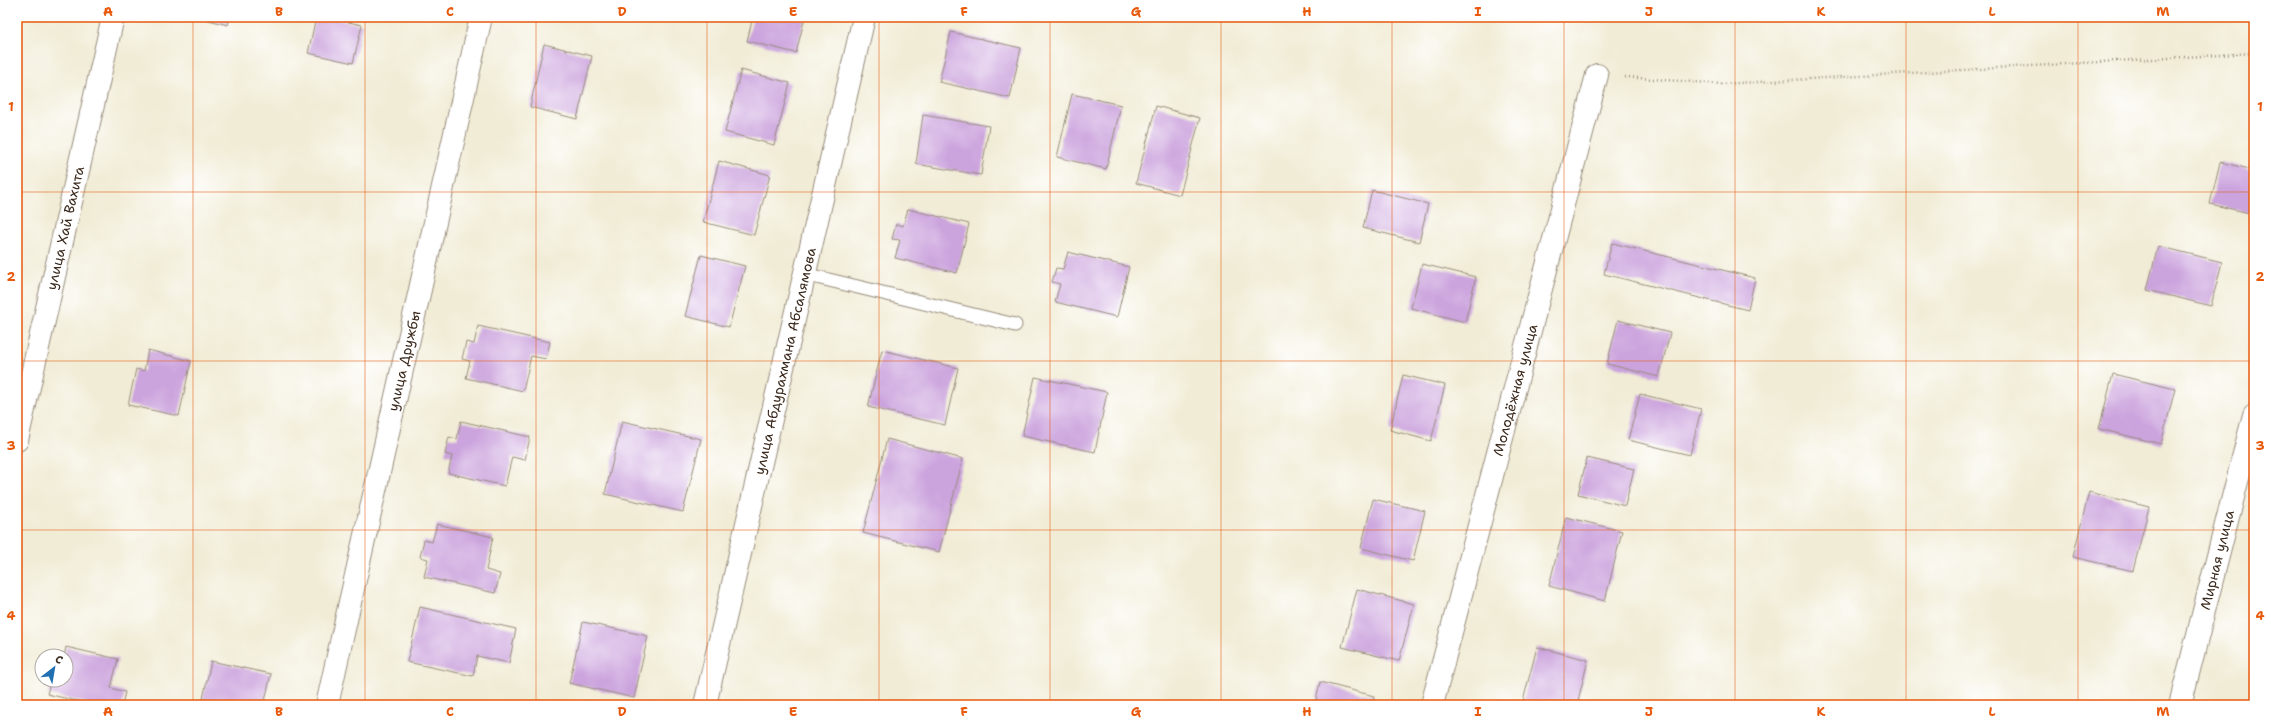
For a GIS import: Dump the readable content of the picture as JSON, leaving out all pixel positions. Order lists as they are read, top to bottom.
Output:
{
  "streets": {
    "street": [
      "улица Хай Вахита",
      "улица Дружбы",
      "улица Абдурахмана Абсалямова",
      "Молодёжная улица",
      "Мирная улица"
    ]
  },
  "north": "top right",
  "grid": {
    "columns": [
      "A",
      "B",
      "C",
      "D",
      "E",
      "F",
      "G",
      "H",
      "I",
      "J",
      "K",
      "L",
      "M"
    ],
    "rows": [
      "1",
      "2",
      "3",
      "4"
    ]
  }
}
